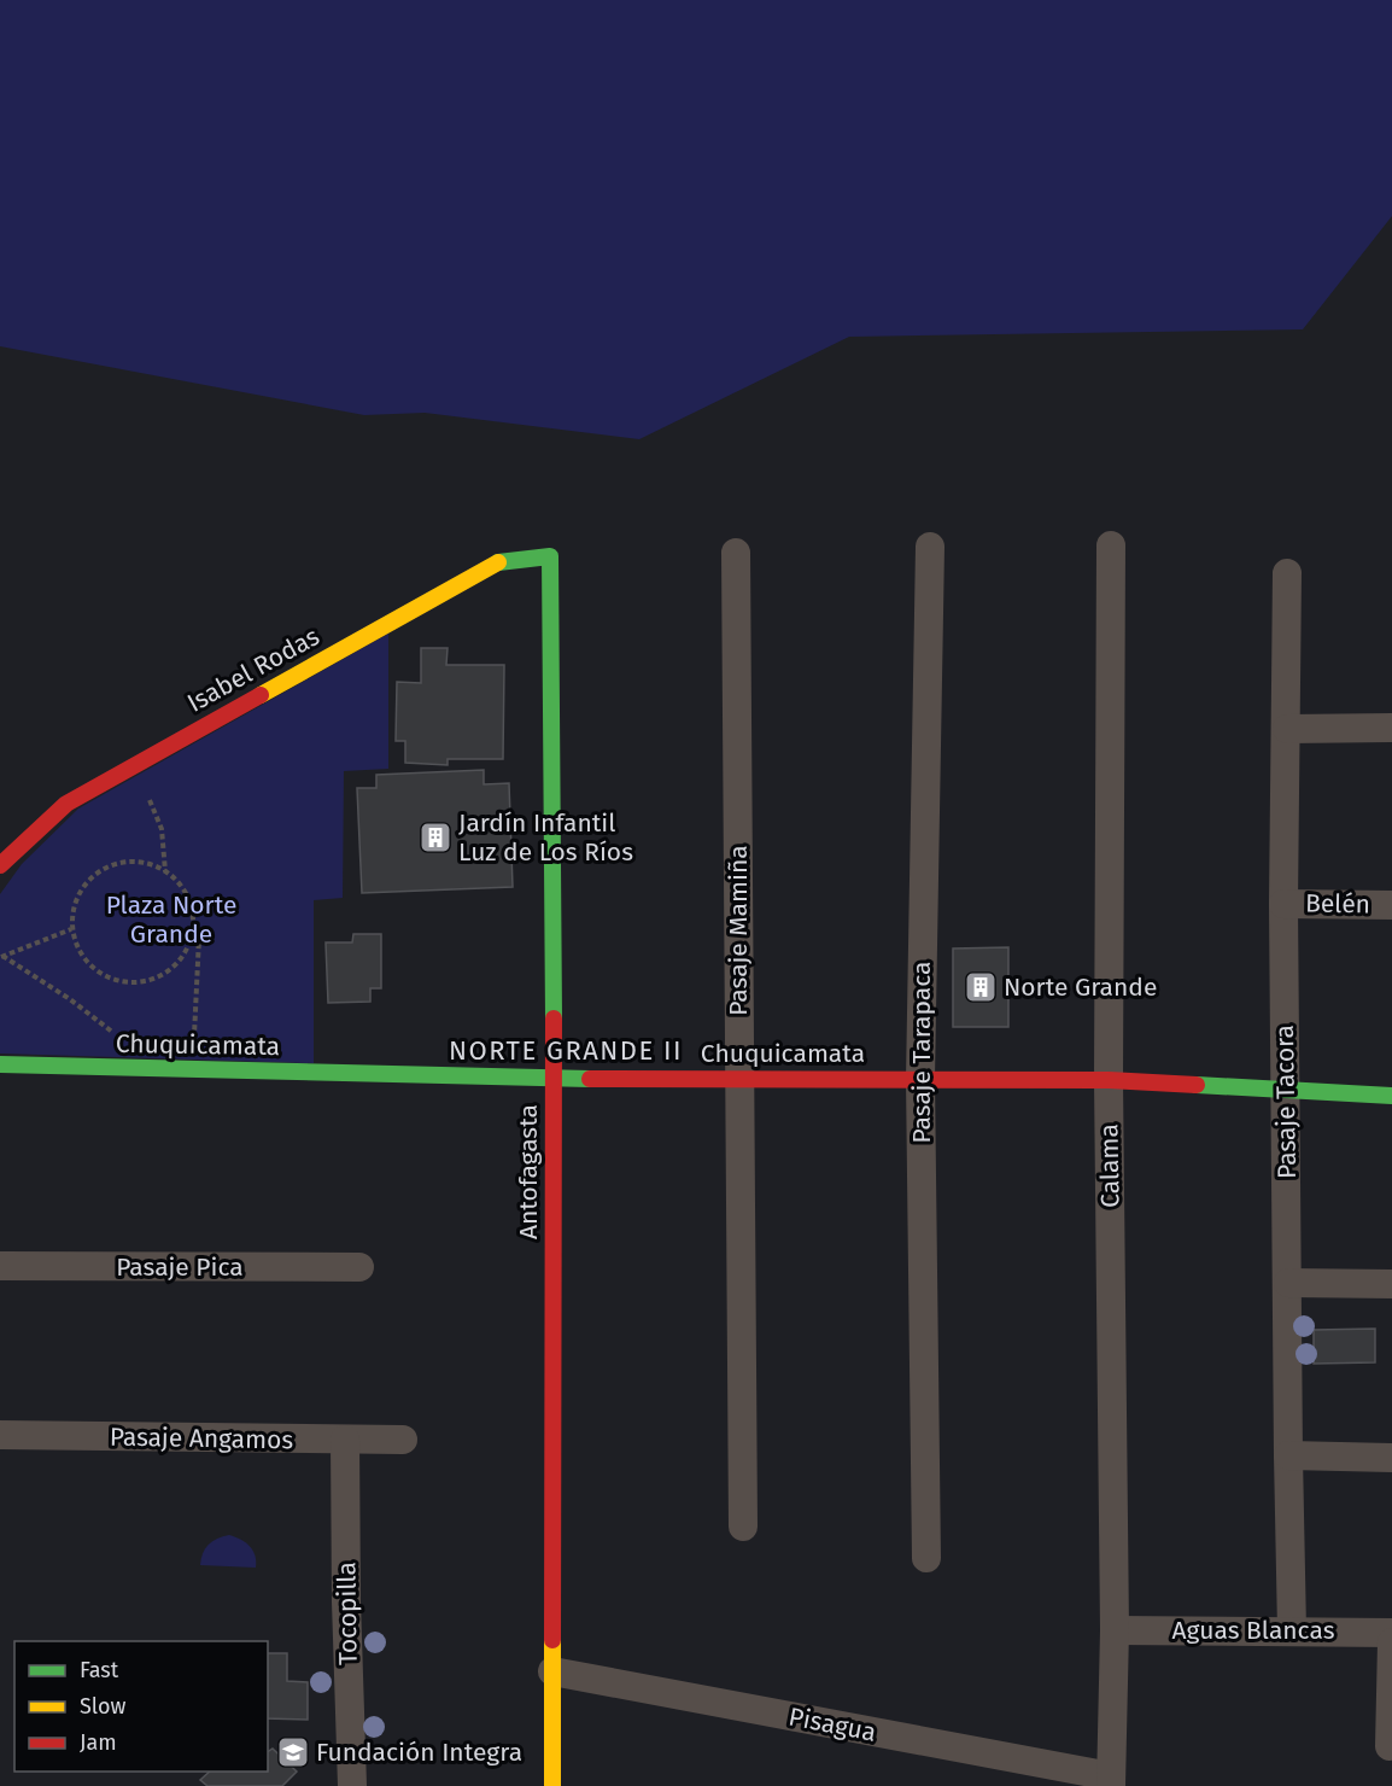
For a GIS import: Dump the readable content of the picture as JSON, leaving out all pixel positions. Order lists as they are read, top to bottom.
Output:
{
  "streets": {
    "street": [
      "Isabel Rodas",
      "Belén",
      "Pasaje Mamiña",
      "Chuquicamata",
      "Pasaje Tarapaca",
      "Pasaje Tacora",
      "Calama",
      "Antofagasta",
      "Pasaje Pica",
      "Pasaje Angamos",
      "Tocopilla",
      "Aguas Blancas",
      "Pisagua"
    ]
  },
  "crossings": [
    ["Isabel Rodas", "Antofagasta"],
    ["Belén", "Pasaje Tacora"],
    ["Pasaje Mamiña", "Chuquicamata"],
    ["Chuquicamata", "Pasaje Tarapaca"],
    ["Chuquicamata", "Pasaje Tacora"],
    ["Chuquicamata", "Calama"],
    ["Chuquicamata", "Antofagasta"],
    ["Pasaje Tacora", "Aguas Blancas"],
    ["Calama", "Aguas Blancas"],
    ["Calama", "Pisagua"],
    ["Antofagasta", "Pisagua"],
    ["Pasaje Angamos", "Tocopilla"]
  ],
  "districts": ["NORTE GRANDE II"],
  "parks": ["Plaza Norte Grande"],
  "places": {
    "building": ["Jardín Infantil Luz de Los Ríos", "Norte Grande"],
    "school or university": ["Fundación Integra"]
  },
  "legend": ["Fast", "Slow", "Jam"]
}
